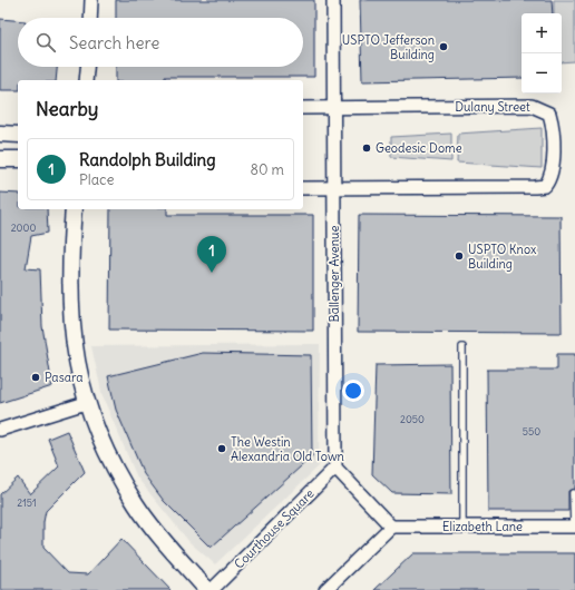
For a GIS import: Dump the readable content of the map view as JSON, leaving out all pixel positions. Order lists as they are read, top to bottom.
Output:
{
  "streets": {
    "street": [
      "Dulany Street",
      "Ballenger Avenue",
      "Elizabeth Lane",
      "Courthouse Square"
    ]
  },
  "crossings": [
    ["Dulany Street", "Ballenger Avenue"],
    ["Ballenger Avenue", "Courthouse Square"]
  ],
  "places": [
    "USPTO Jefferson Building",
    "Geodesic Dome",
    "USPTO Knox Building",
    "Pasara",
    "The Westin Alexandria Old Town"
  ],
  "house_numbers": [
    "2000",
    "2050",
    "550",
    "2151"
  ],
  "page": {
    "map_buttons": ["+", "−"],
    "search": "Search here",
    "heading": "Nearby",
    "list": [
      {
        "mark": "1",
        "name": "Randolph Building",
        "note": "Place",
        "value": "80 m"
      }
    ],
    "pins": "1"
  }
}
